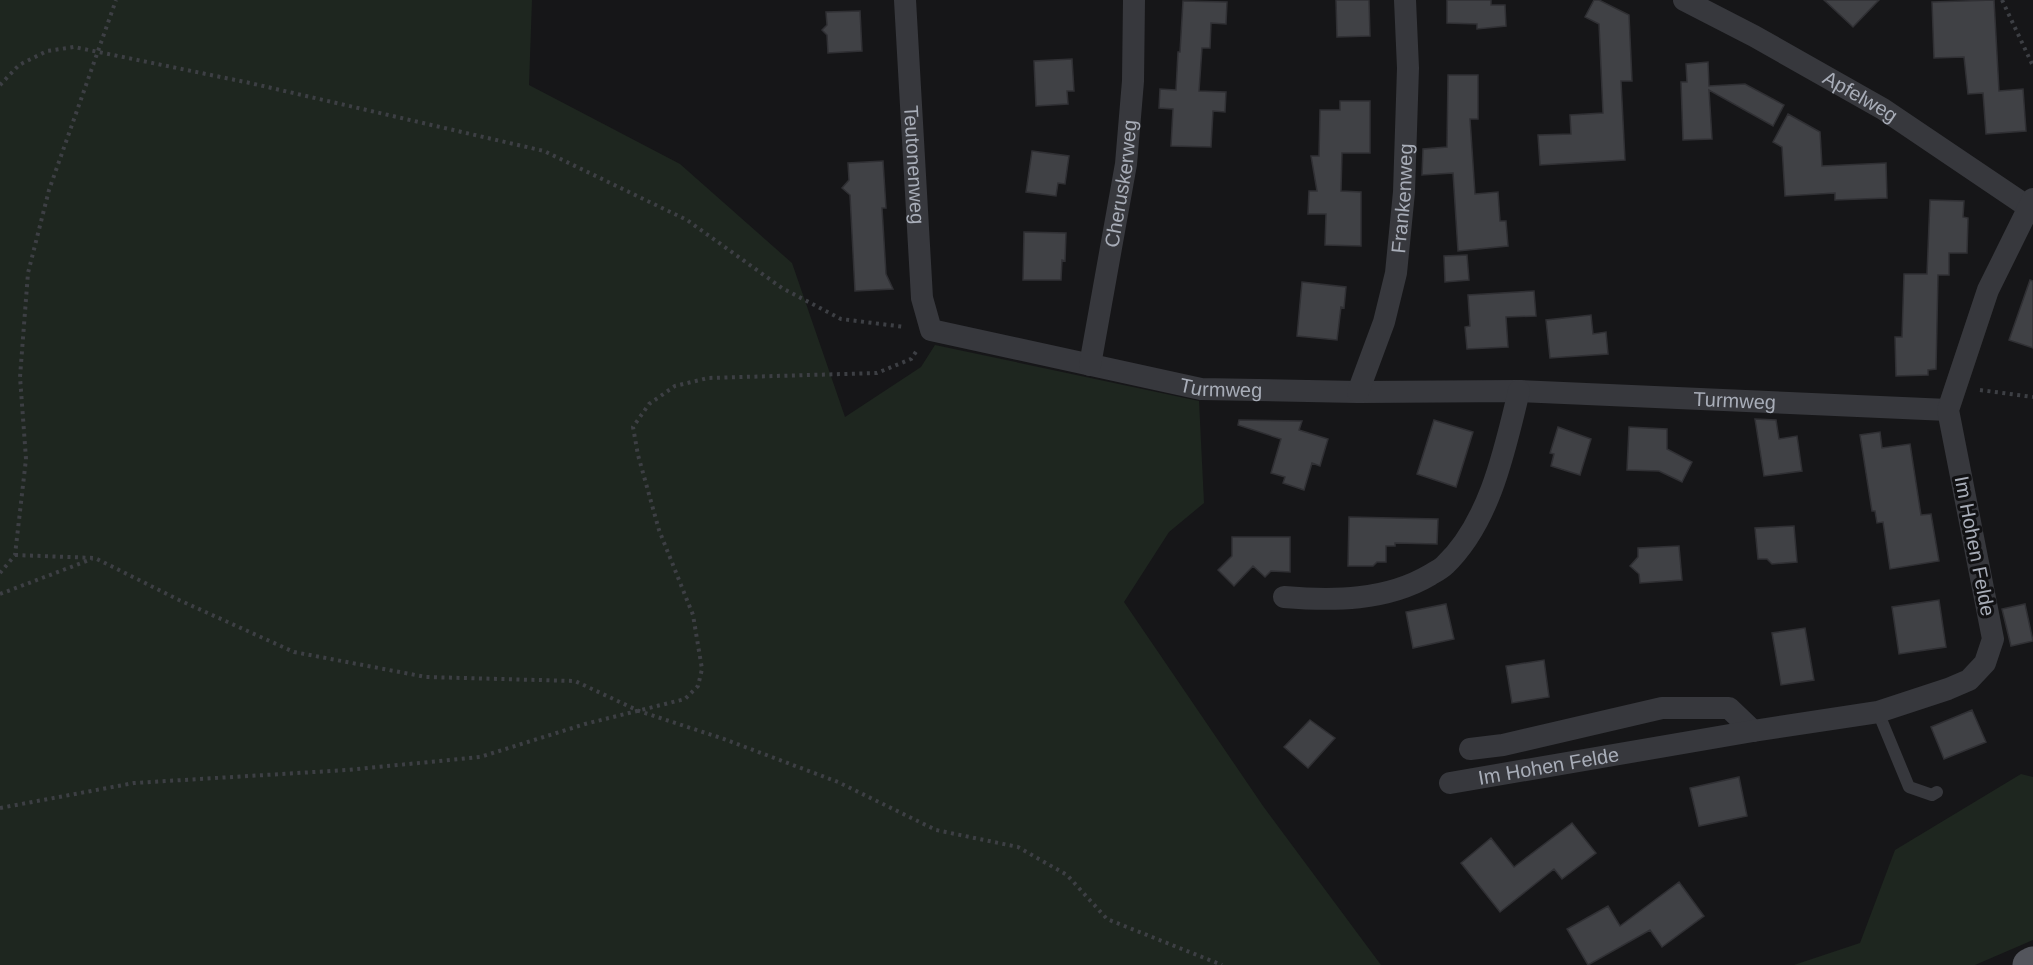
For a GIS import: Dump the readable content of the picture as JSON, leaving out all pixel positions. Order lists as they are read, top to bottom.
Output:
{
  "streets": {
    "street": [
      "Apfelweg",
      "Teutonenweg",
      "Cheruskerweg",
      "Frankenweg",
      "Turmweg",
      "Im Hohen Felde"
    ]
  },
  "crossings": [
    ["Apfelweg", "Im Hohen Felde"],
    ["Teutonenweg", "Turmweg"],
    ["Cheruskerweg", "Turmweg"],
    ["Frankenweg", "Turmweg"],
    ["Turmweg", "Im Hohen Felde"]
  ]
}
